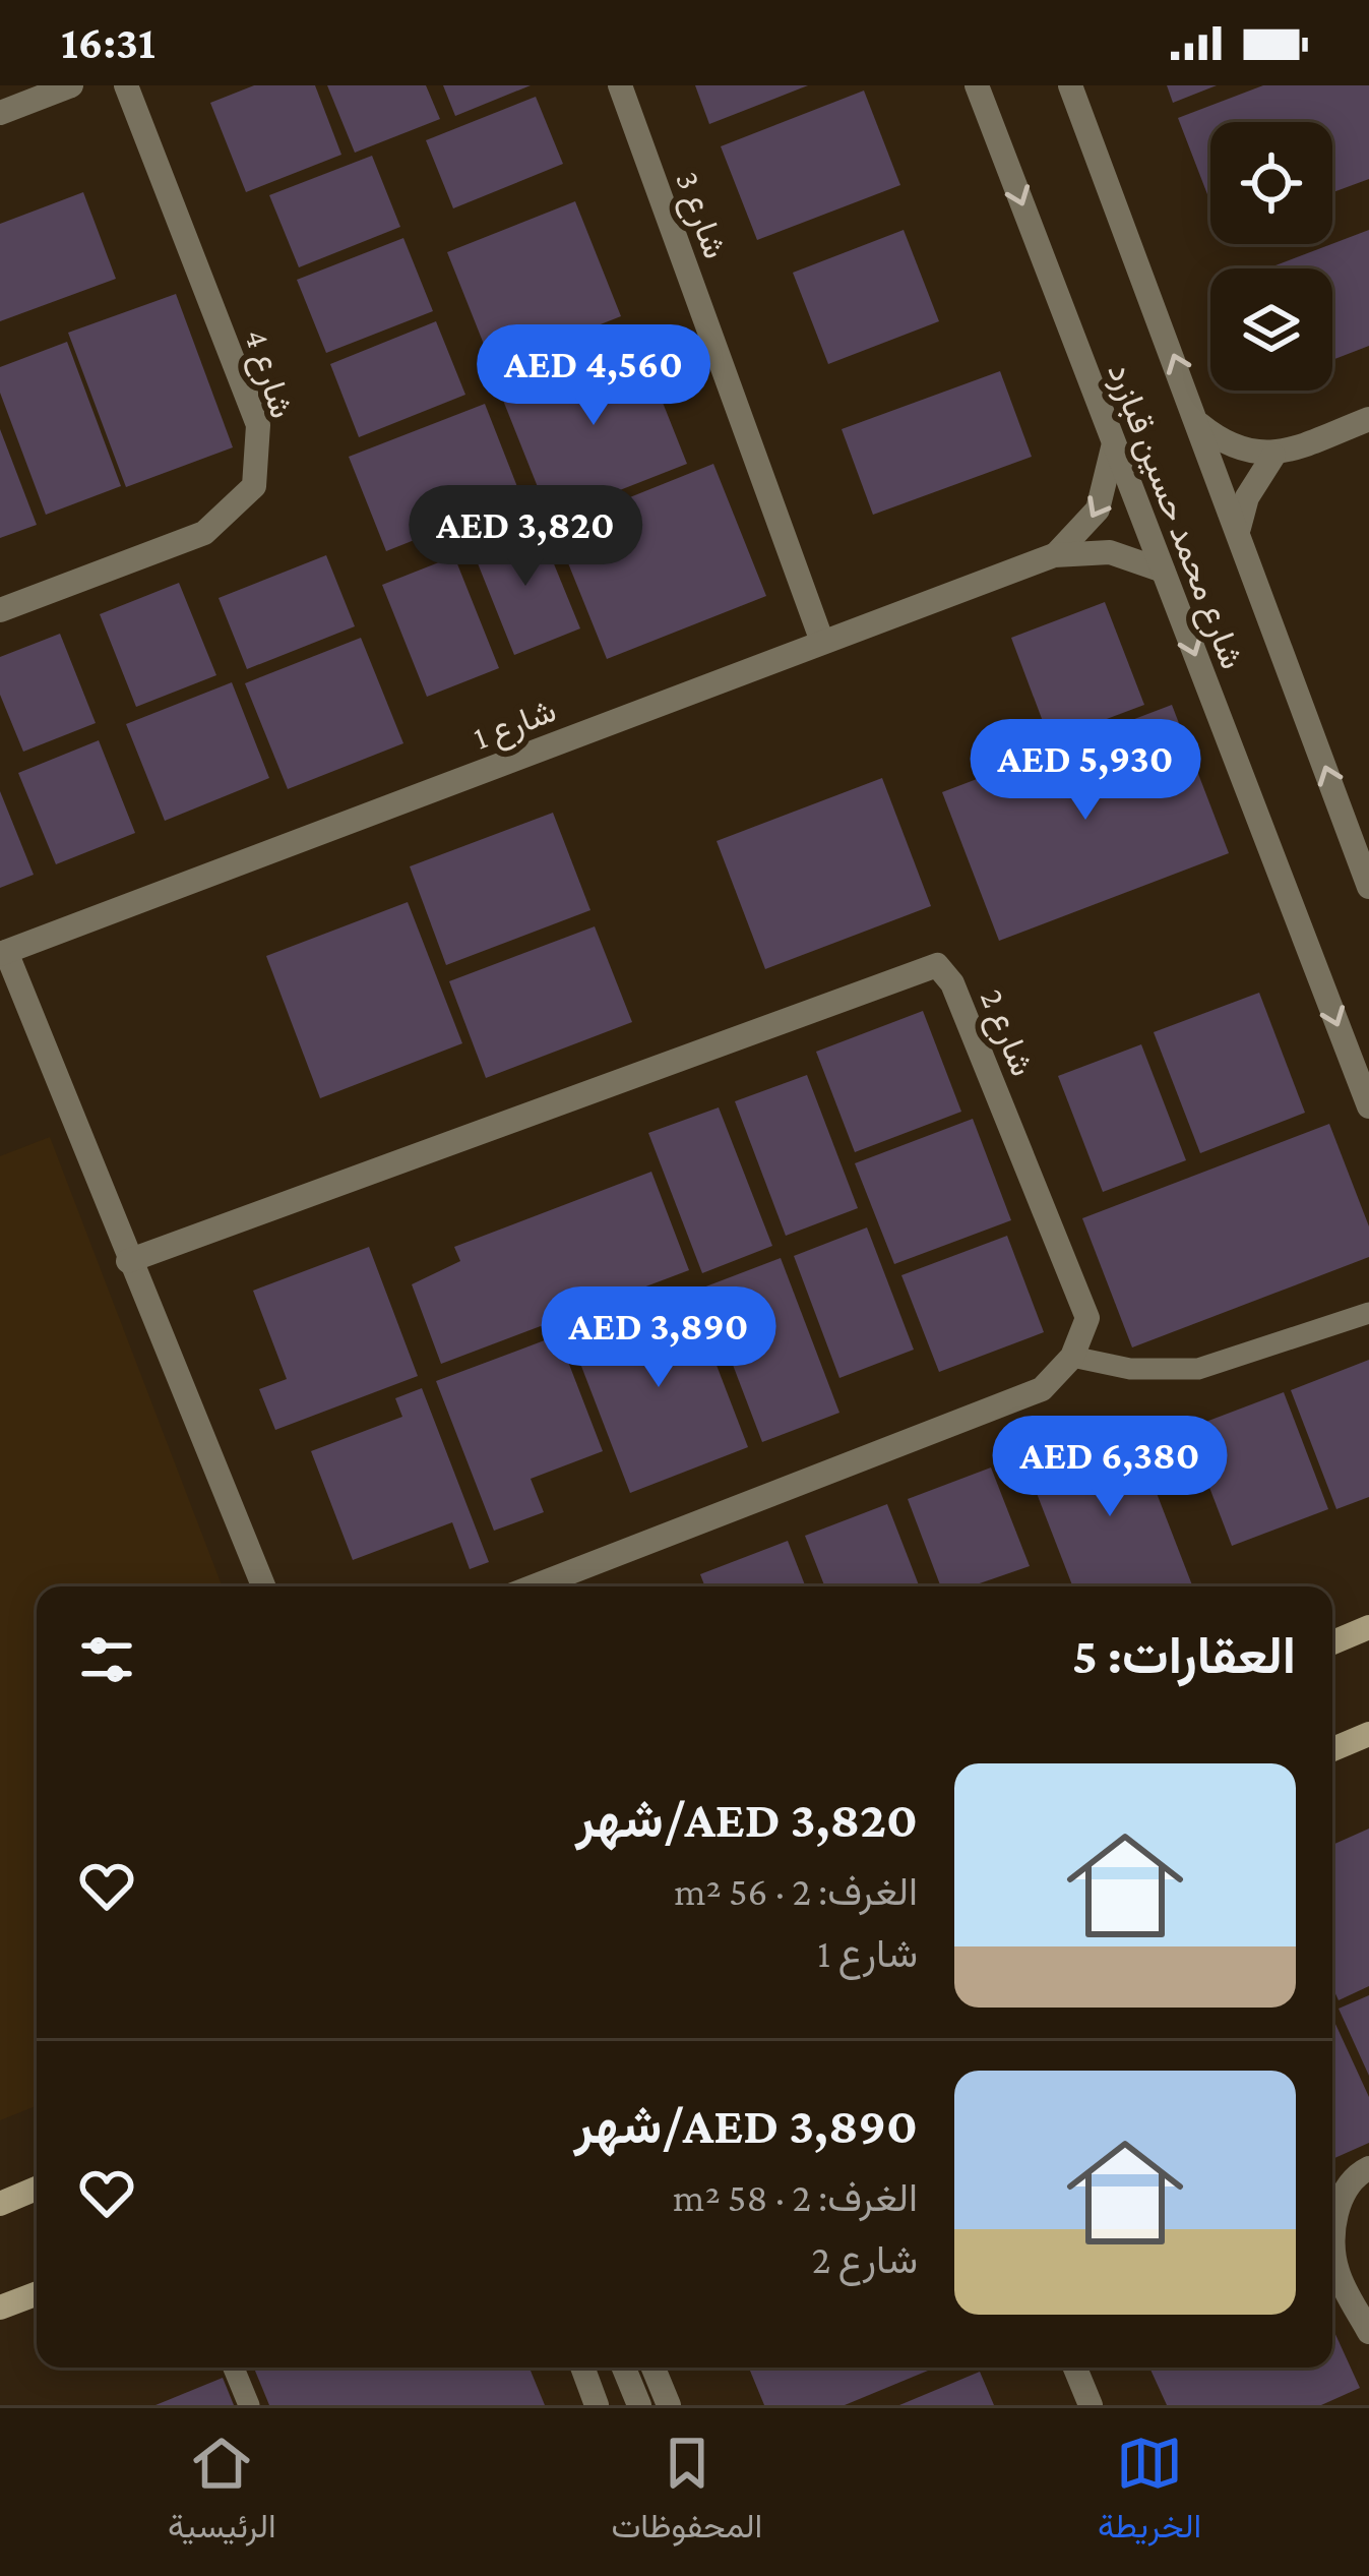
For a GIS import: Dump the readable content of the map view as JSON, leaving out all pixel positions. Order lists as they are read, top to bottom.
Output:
{
  "streets": {
    "street": [
      "شارع 3",
      "شارع 4",
      "شارع محمد حسين قبازرد",
      "شارع 1",
      "شارع 2"
    ]
  },
  "crossings": [
    ["شارع 3", "شارع 1"],
    ["شارع محمد حسين قبازرد", "شارع 1"]
  ],
  "page": {
    "status": "16:31",
    "price": [
      "AED 4,560",
      "AED 3,820",
      "AED 5,930",
      "AED 3,890",
      "AED 6,380"
    ],
    "heading": "العقارات: 5",
    "list": [
      {
        "name": "AED 3,820/شهر",
        "note": "الغرف: 2 · 56 m² · شارع 1"
      },
      {
        "name": "AED 3,890/شهر",
        "note": "الغرف: 2 · 58 m² · شارع 2"
      }
    ],
    "tabs": ["الخريطة", "المحفوظات", "الرئيسية"]
  }
}
